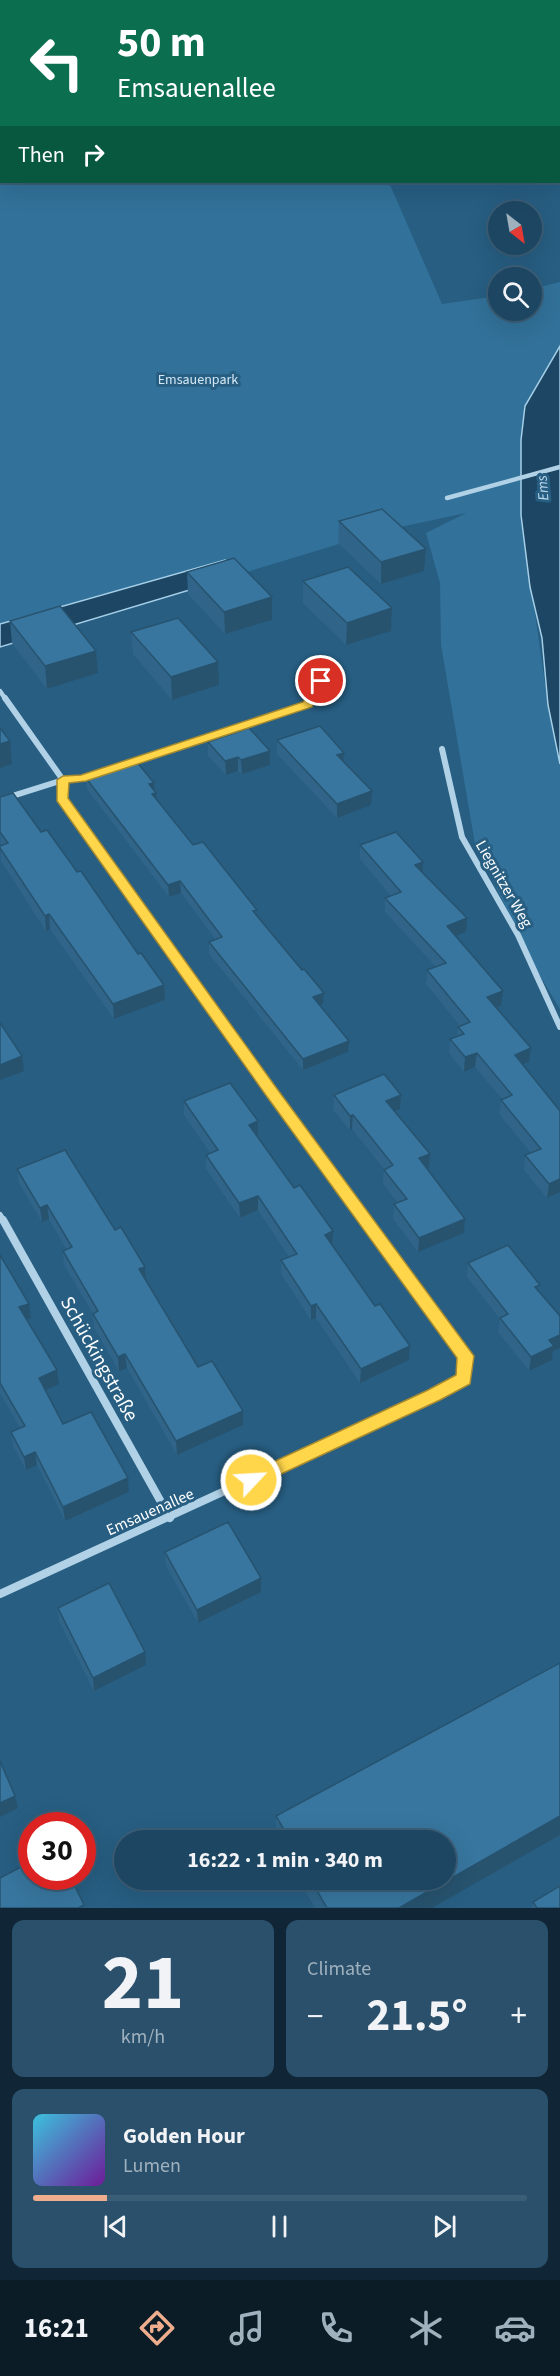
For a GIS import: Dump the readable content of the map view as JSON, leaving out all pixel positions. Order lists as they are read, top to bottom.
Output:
{
  "streets": {
    "street": ["Liegnitzer Weg", "Schückingstraße", "Emsauenallee"]
  },
  "crossings": [
    ["Schückingstraße", "Emsauenallee"]
  ],
  "water": ["Ems"],
  "parks": ["Emsauenpark"],
  "north": "bottom right",
  "page": {
    "turn": ["50 m", "Emsauenallee"],
    "then": "Then",
    "limit": "30",
    "trip": "16:22 · 1 min · 340 m",
    "tile": [
      ["21", "km/h"],
      "Climate"
    ],
    "heat": ["−", "21.5°", "+"],
    "song": ["Golden Hour", "Lumen"],
    "tabs": "16:21"
  }
}
